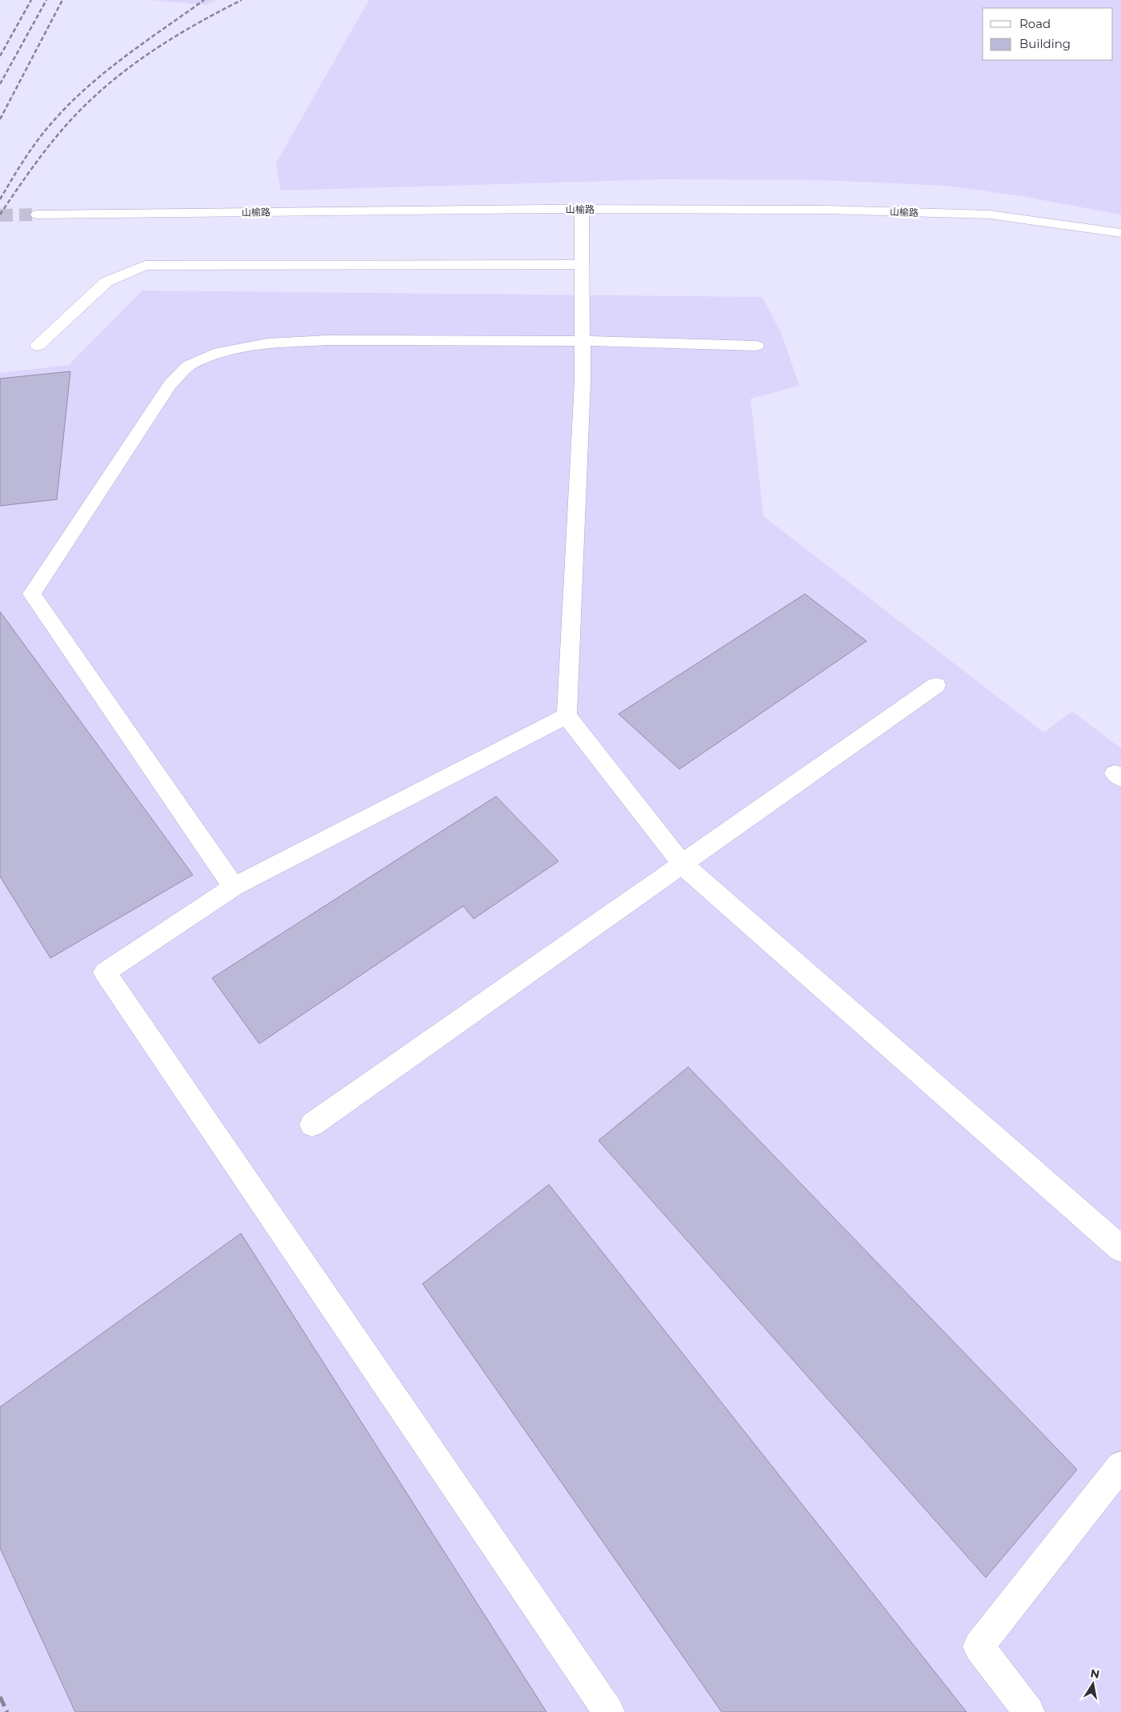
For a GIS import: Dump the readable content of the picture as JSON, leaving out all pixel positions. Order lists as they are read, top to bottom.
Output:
{
  "streets": {
    "street": ["山榆路"]
  },
  "legend": ["Road", "Building"],
  "north": "top"
}
